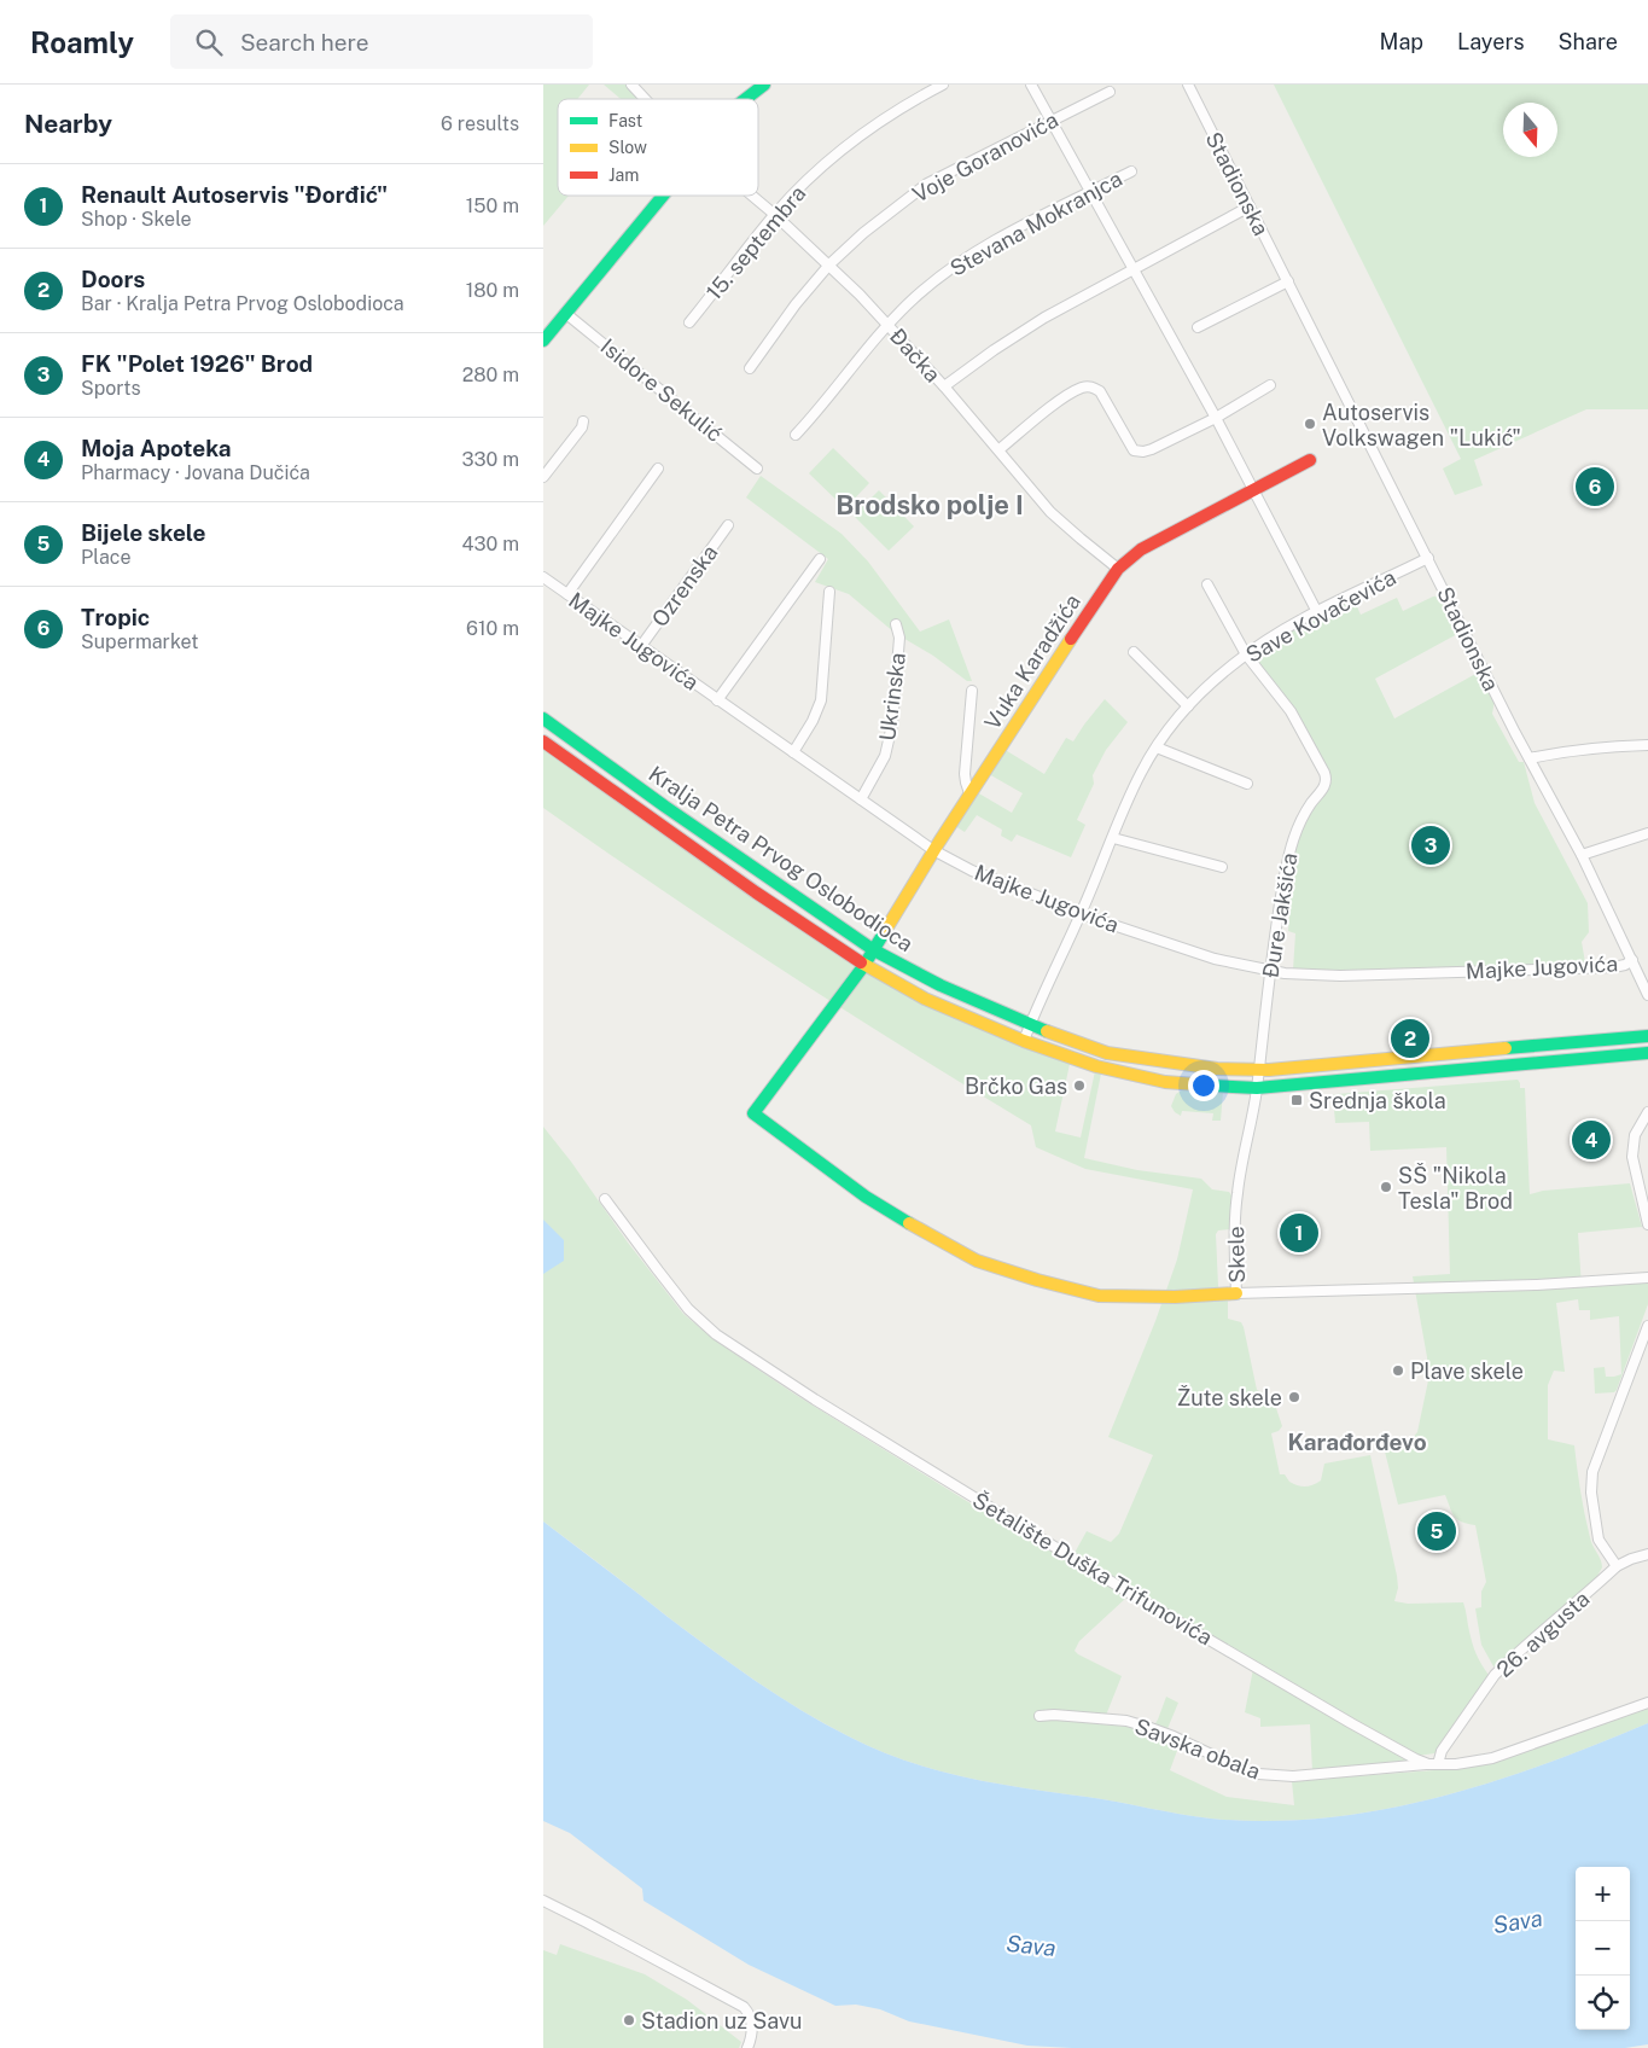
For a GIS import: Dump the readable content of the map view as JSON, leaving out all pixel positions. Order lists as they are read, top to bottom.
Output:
{
  "streets": {
    "main road": ["Vuka Karadžića", "Kralja Petra Prvog Oslobodioca"],
    "street": [
      "Voje Goranovića",
      "Stadionska",
      "Stevana Mokranjca",
      "15. septembra",
      "Đačka",
      "Isidore Sekulić",
      "Ozrenska",
      "Save Kovačevića",
      "Majke Jugovića",
      "Ukrinska",
      "Đure Jakšića",
      "Skele",
      "Šetalište Duška Trifunovića",
      "26. avgusta",
      "Savska obala"
    ]
  },
  "crossings": [
    ["Voje Goranovića", "Đačka"],
    ["Stadionska", "Save Kovačevića"],
    ["Stadionska", "Majke Jugovića"],
    ["Stevana Mokranjca", "Đačka"],
    ["15. septembra", "Đačka"],
    ["Đačka", "Vuka Karadžića"],
    ["Ozrenska", "Majke Jugovića"],
    ["Save Kovačevića", "Majke Jugovića"],
    ["Save Kovačevića", "Kralja Petra Prvog Oslobodioca"],
    ["Save Kovačevića", "Đure Jakšića"],
    ["Majke Jugovića", "Vuka Karadžića"],
    ["Majke Jugovića", "Ukrinska"],
    ["Majke Jugovića", "Đure Jakšića"],
    ["Vuka Karadžića", "Kralja Petra Prvog Oslobodioca"],
    ["Vuka Karadžića", "Skele"],
    ["Kralja Petra Prvog Oslobodioca", "Đure Jakšića"],
    ["Kralja Petra Prvog Oslobodioca", "Skele"],
    ["Đure Jakšića", "Skele"],
    ["Šetalište Duška Trifunovića", "26. avgusta"],
    ["Šetalište Duška Trifunovića", "Savska obala"],
    ["26. avgusta", "Savska obala"]
  ],
  "districts": ["Brodsko polje I", "Karađorđevo"],
  "water": ["Sava"],
  "places": {
    "other": [
      "Autoservis Volkswagen \"Lukić\"",
      "Brčko Gas",
      "SŠ \"Nikola Tesla\" Brod",
      "Plave skele",
      "Žute skele",
      "Stadion uz Savu"
    ],
    "transit": ["Srednja škola"]
  },
  "legend": ["Fast", "Slow", "Jam"],
  "north": "bottom",
  "page": {
    "header": "Roamly",
    "search": "Search here",
    "nav": ["Map", "Layers", "Share"],
    "heading": ["Nearby", "6 results"],
    "list": [
      {
        "mark": "1",
        "name": "Renault Autoservis \"Đorđić\"",
        "note": "Shop · Skele",
        "value": "150 m"
      },
      {
        "mark": "2",
        "name": "Doors",
        "note": "Bar · Kralja Petra Prvog Oslobodioca",
        "value": "180 m"
      },
      {
        "mark": "3",
        "name": "FK \"Polet 1926\" Brod",
        "note": "Sports",
        "value": "280 m"
      },
      {
        "mark": "4",
        "name": "Moja Apoteka",
        "note": "Pharmacy · Jovana Dučića",
        "value": "330 m"
      },
      {
        "mark": "5",
        "name": "Bijele skele",
        "note": "Place",
        "value": "430 m"
      },
      {
        "mark": "6",
        "name": "Tropic",
        "note": "Supermarket",
        "value": "610 m"
      }
    ],
    "pins": [
      "6",
      "3",
      "2",
      "4",
      "1",
      "5"
    ],
    "map_buttons": ["+", "−"]
  }
}
